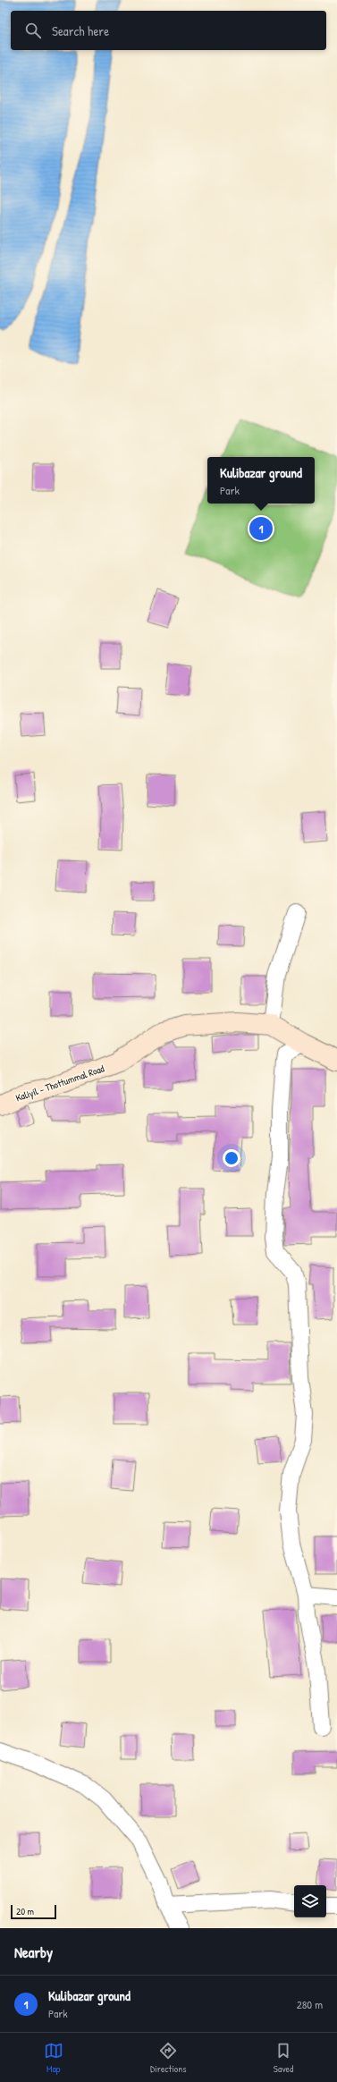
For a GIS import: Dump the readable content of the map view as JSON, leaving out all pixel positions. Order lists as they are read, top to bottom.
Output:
{
  "streets": {
    "main road": ["Kaliyil - Thottummal Road"]
  },
  "scale_bar": "20 m",
  "page": {
    "search": "Search here",
    "popup": ["Kulibazar ground", "Park"],
    "pins": "1",
    "scale": "20 m",
    "heading": "Nearby",
    "list": [
      {
        "mark": "1",
        "name": "Kulibazar ground",
        "note": "Park",
        "value": "280 m"
      }
    ],
    "nav": ["Map", "Directions", "Saved"]
  }
}
